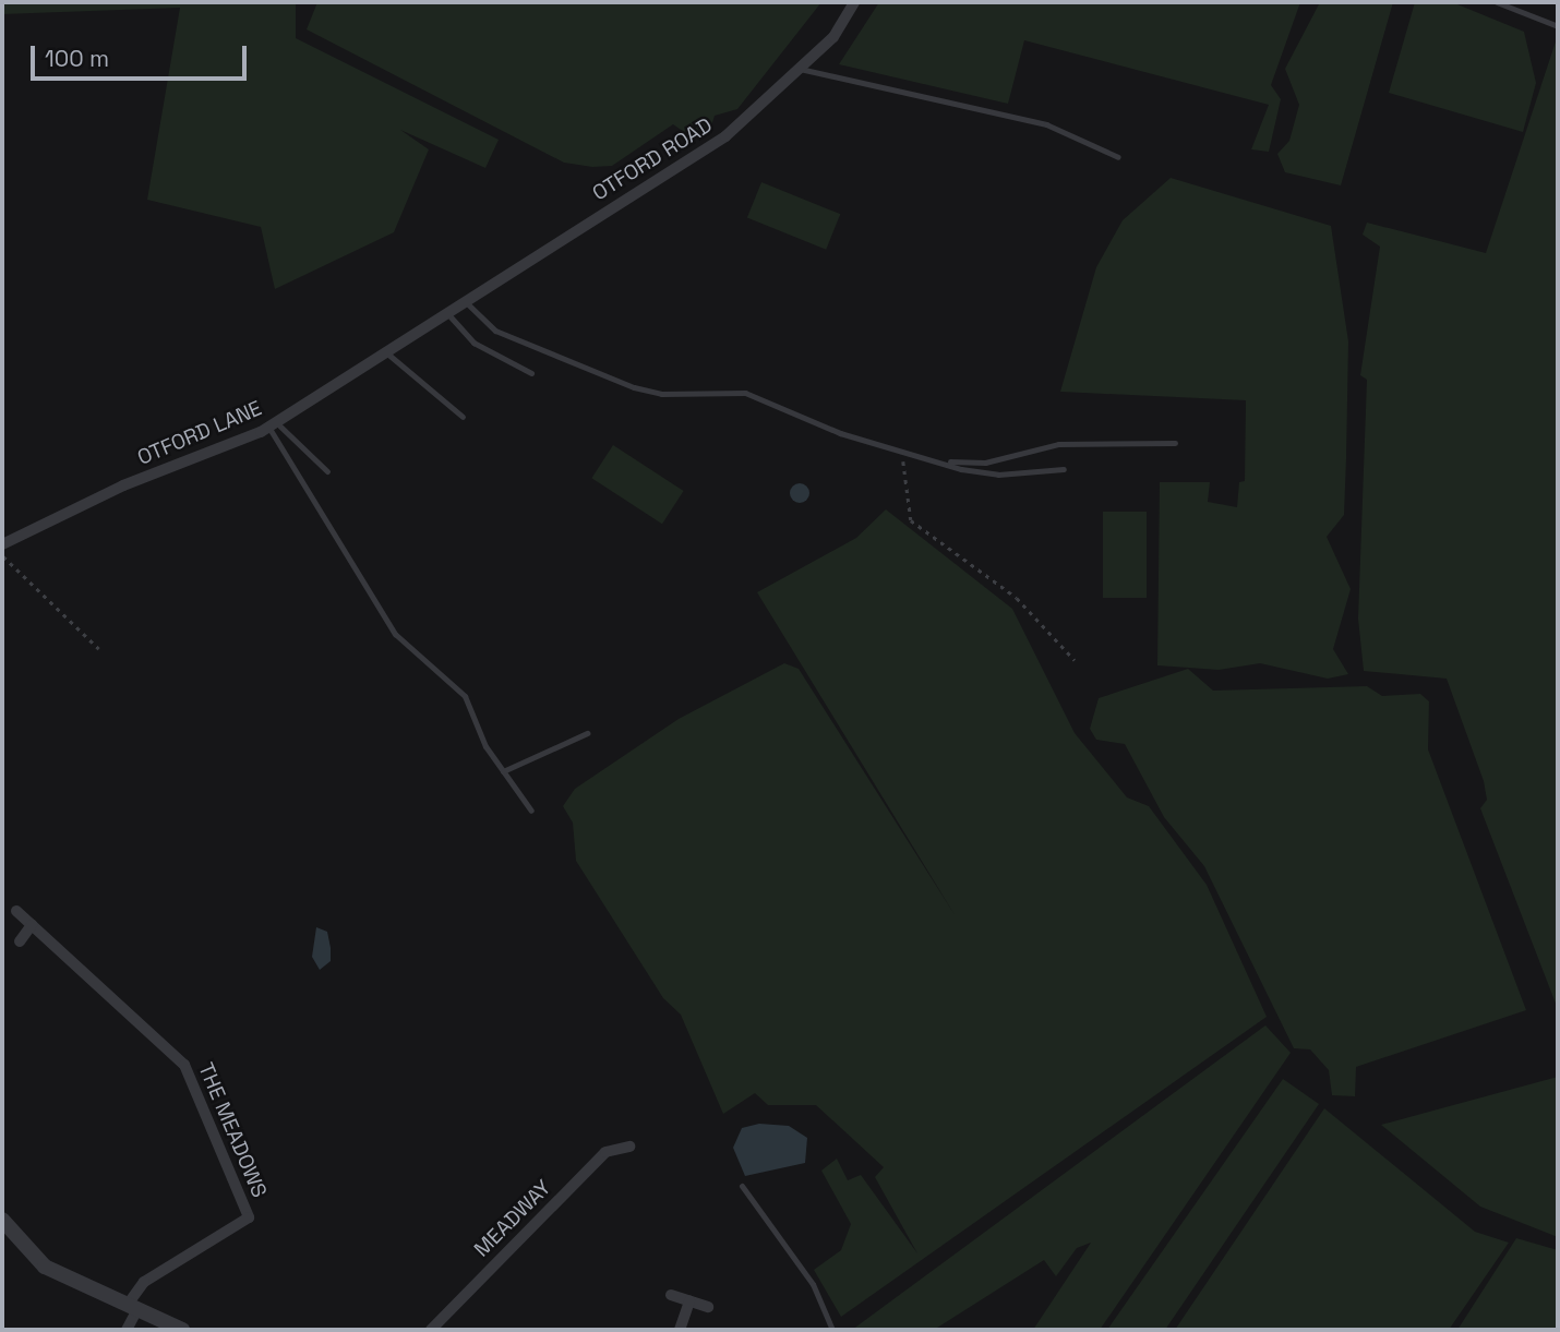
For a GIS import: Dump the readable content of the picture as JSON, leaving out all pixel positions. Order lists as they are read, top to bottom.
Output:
{
  "streets": {
    "street": [
      "OTFORD ROAD",
      "OTFORD LANE",
      "THE MEADOWS",
      "MEADWAY"
    ]
  },
  "crossings": [
    ["OTFORD ROAD", "OTFORD LANE"]
  ],
  "scale_bar": "100 m"
}
